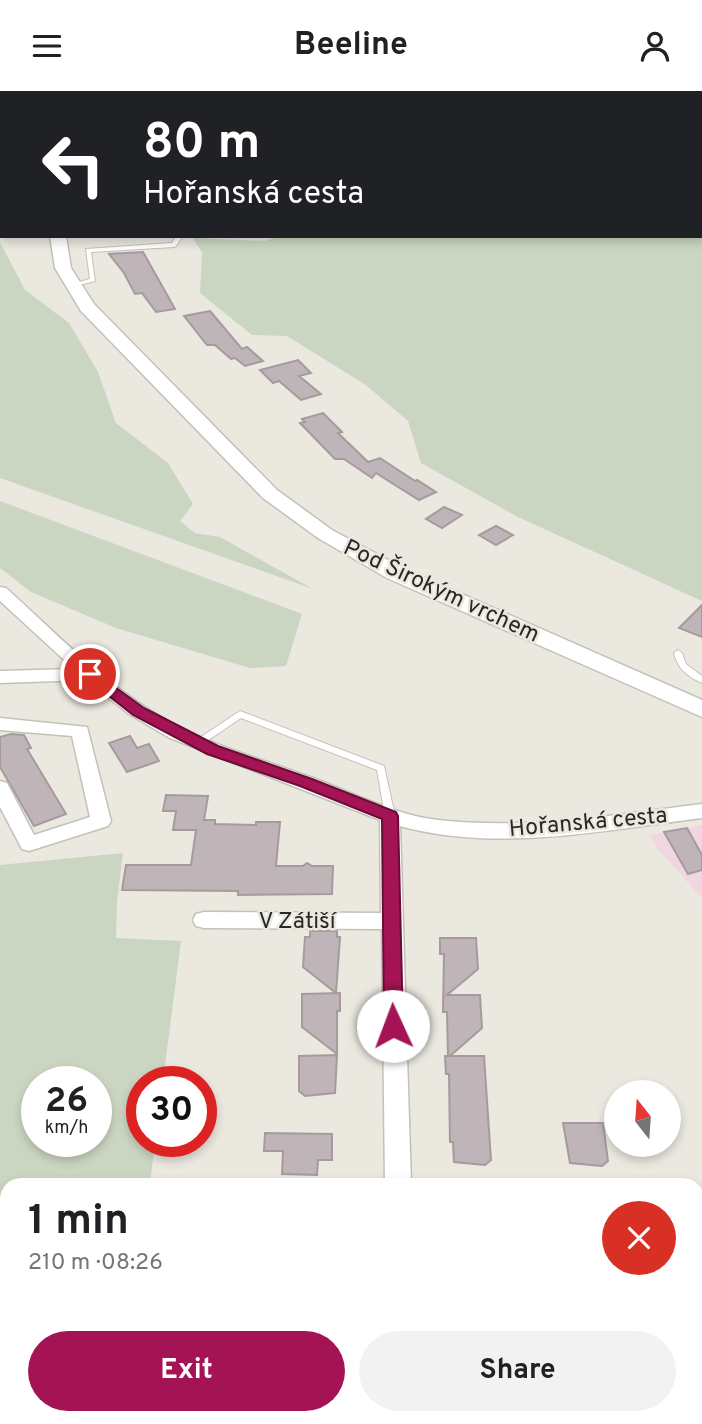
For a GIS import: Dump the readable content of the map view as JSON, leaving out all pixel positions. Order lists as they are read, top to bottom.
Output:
{
  "streets": {
    "street": ["Pod Širokým vrchem", "Hořanská cesta", "V Zátiší"]
  },
  "north": "top",
  "page": {
    "header": "Beeline",
    "turn": ["80 m", "Hořanská cesta"],
    "speed": "26 km/h",
    "limit": "30",
    "heading": ["1 min", "210 m · 08:26"],
    "buttons": ["Exit", "Share"]
  }
}
